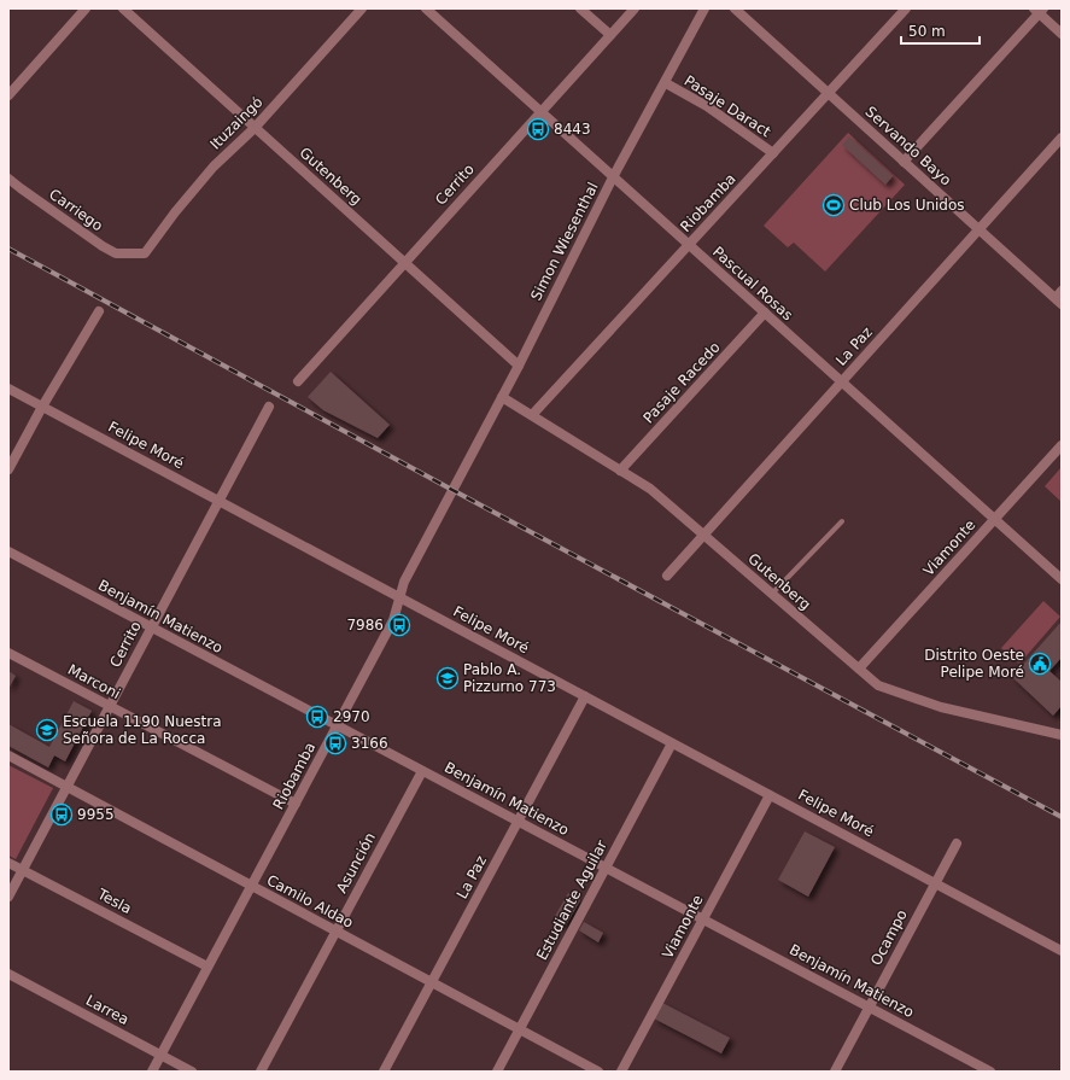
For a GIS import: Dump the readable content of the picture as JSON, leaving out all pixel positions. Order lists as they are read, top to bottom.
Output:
{
  "streets": {
    "street": [
      "Pasaje Daract",
      "Ituzaingó",
      "Servando Bayo",
      "Gutenberg",
      "Cerrito",
      "Riobamba",
      "Carriego",
      "Simon Wiesenthal",
      "Pascual Rosas",
      "La Paz",
      "Pasaje Racedo",
      "Felipe Moré",
      "Viamonte",
      "Benjamín Matienzo",
      "Marconi",
      "Asunción",
      "Estudiante Aguilar",
      "Tesla",
      "Camilo Aldao",
      "Ocampo",
      "Larrea"
    ]
  },
  "crossings": [
    ["Pasaje Daract", "Riobamba"],
    ["Pasaje Daract", "Simon Wiesenthal"],
    ["Ituzaingó", "Gutenberg"],
    ["Ituzaingó", "Carriego"],
    ["Servando Bayo", "Riobamba"],
    ["Servando Bayo", "La Paz"],
    ["Gutenberg", "Cerrito"],
    ["Gutenberg", "Riobamba"],
    ["Gutenberg", "Simon Wiesenthal"],
    ["Gutenberg", "La Paz"],
    ["Gutenberg", "Pasaje Racedo"],
    ["Gutenberg", "Viamonte"],
    ["Cerrito", "Pascual Rosas"],
    ["Cerrito", "Felipe Moré"],
    ["Cerrito", "Benjamín Matienzo"],
    ["Cerrito", "Marconi"],
    ["Cerrito", "Tesla"],
    ["Cerrito", "Camilo Aldao"],
    ["Riobamba", "Simon Wiesenthal"],
    ["Riobamba", "Pascual Rosas"],
    ["Riobamba", "Felipe Moré"],
    ["Riobamba", "Benjamín Matienzo"],
    ["Riobamba", "Marconi"],
    ["Riobamba", "Tesla"],
    ["Riobamba", "Camilo Aldao"],
    ["Riobamba", "Larrea"],
    ["Simon Wiesenthal", "Pascual Rosas"],
    ["Pascual Rosas", "La Paz"],
    ["Pascual Rosas", "Pasaje Racedo"],
    ["Pascual Rosas", "Viamonte"],
    ["La Paz", "Felipe Moré"],
    ["La Paz", "Benjamín Matienzo"],
    ["La Paz", "Camilo Aldao"],
    ["Felipe Moré", "Viamonte"],
    ["Felipe Moré", "Estudiante Aguilar"],
    ["Felipe Moré", "Ocampo"],
    ["Viamonte", "Benjamín Matienzo"],
    ["Benjamín Matienzo", "Asunción"],
    ["Benjamín Matienzo", "Estudiante Aguilar"],
    ["Benjamín Matienzo", "Ocampo"],
    ["Asunción", "Camilo Aldao"],
    ["Estudiante Aguilar", "Camilo Aldao"]
  ],
  "places": {
    "bus stop": [
      "8443",
      "7986",
      "2970",
      "3166",
      "9955"
    ],
    "sports": ["Club Los Unidos"],
    "public building": ["Distrito Oeste Pelipe Moré"],
    "school or university": ["Pablo A. Pizzurno 773", "Escuela 1190 Nuestra Señora de La Rocca"]
  },
  "scale_bar": "50 m"
}
